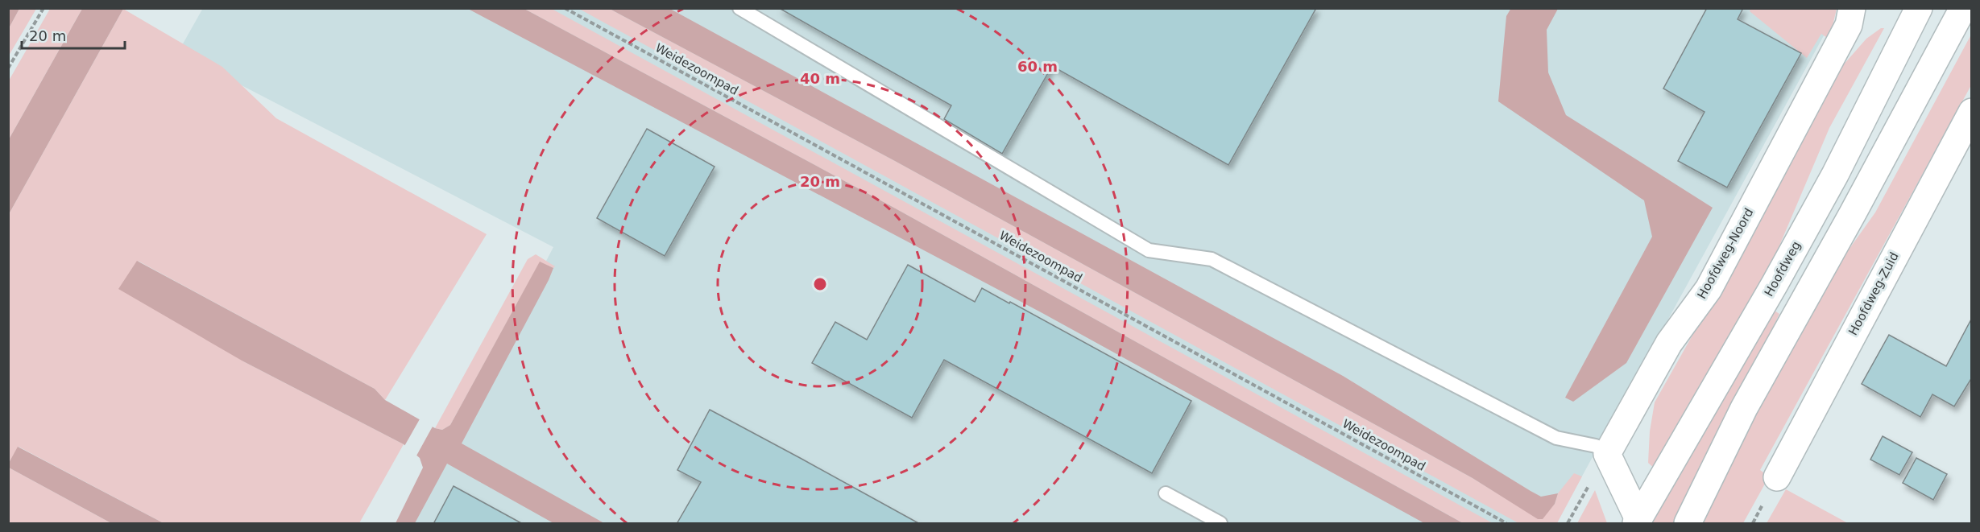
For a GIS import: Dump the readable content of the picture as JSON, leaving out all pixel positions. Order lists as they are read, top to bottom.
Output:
{
  "streets": {
    "main road": ["Hoofdweg-Noord", "Hoofdweg", "Hoofdweg-Zuid"],
    "path": ["Weidezoompad"]
  },
  "scale_bar": "20 m",
  "rings": ["60 m", "40 m", "20 m"]
}
